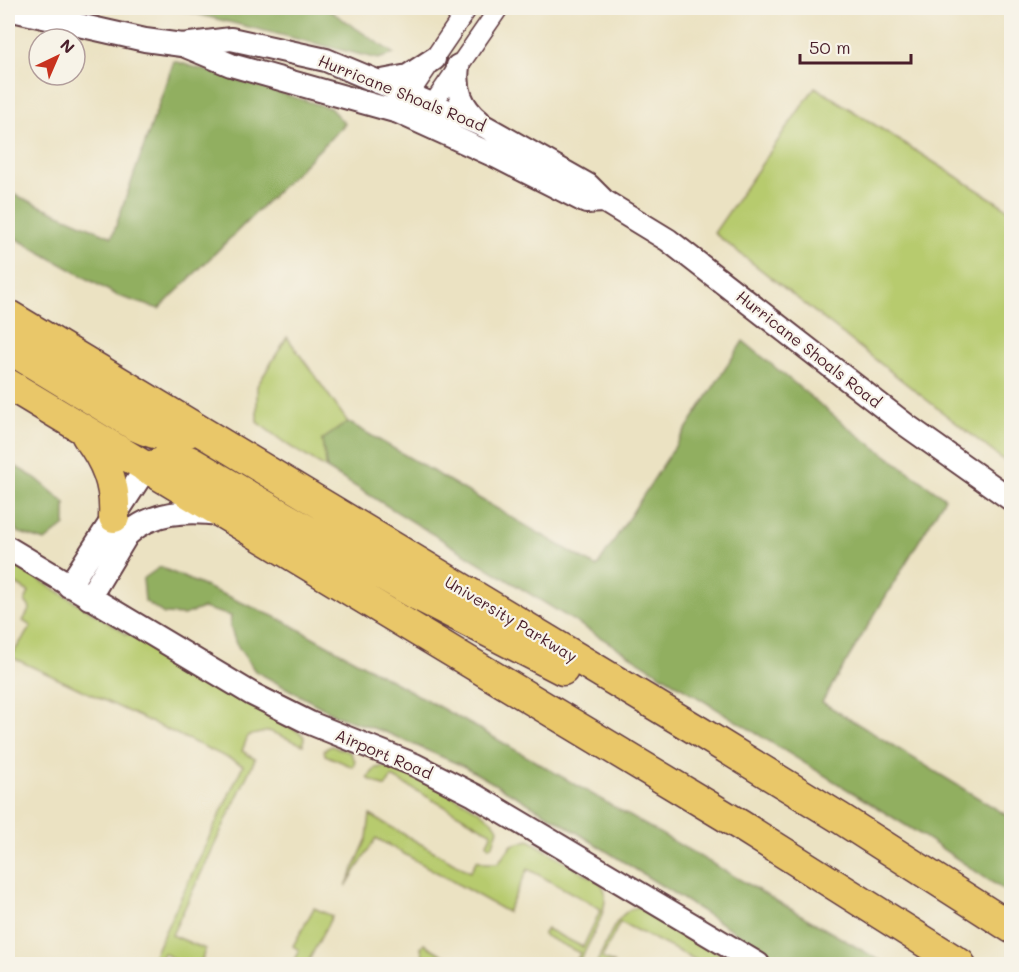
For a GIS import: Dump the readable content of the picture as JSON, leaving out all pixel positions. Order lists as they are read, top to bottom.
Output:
{
  "streets": {
    "highway": ["University Parkway"],
    "street": ["Hurricane Shoals Road", "Airport Road"]
  },
  "scale_bar": "50 m",
  "north": "top right"
}
